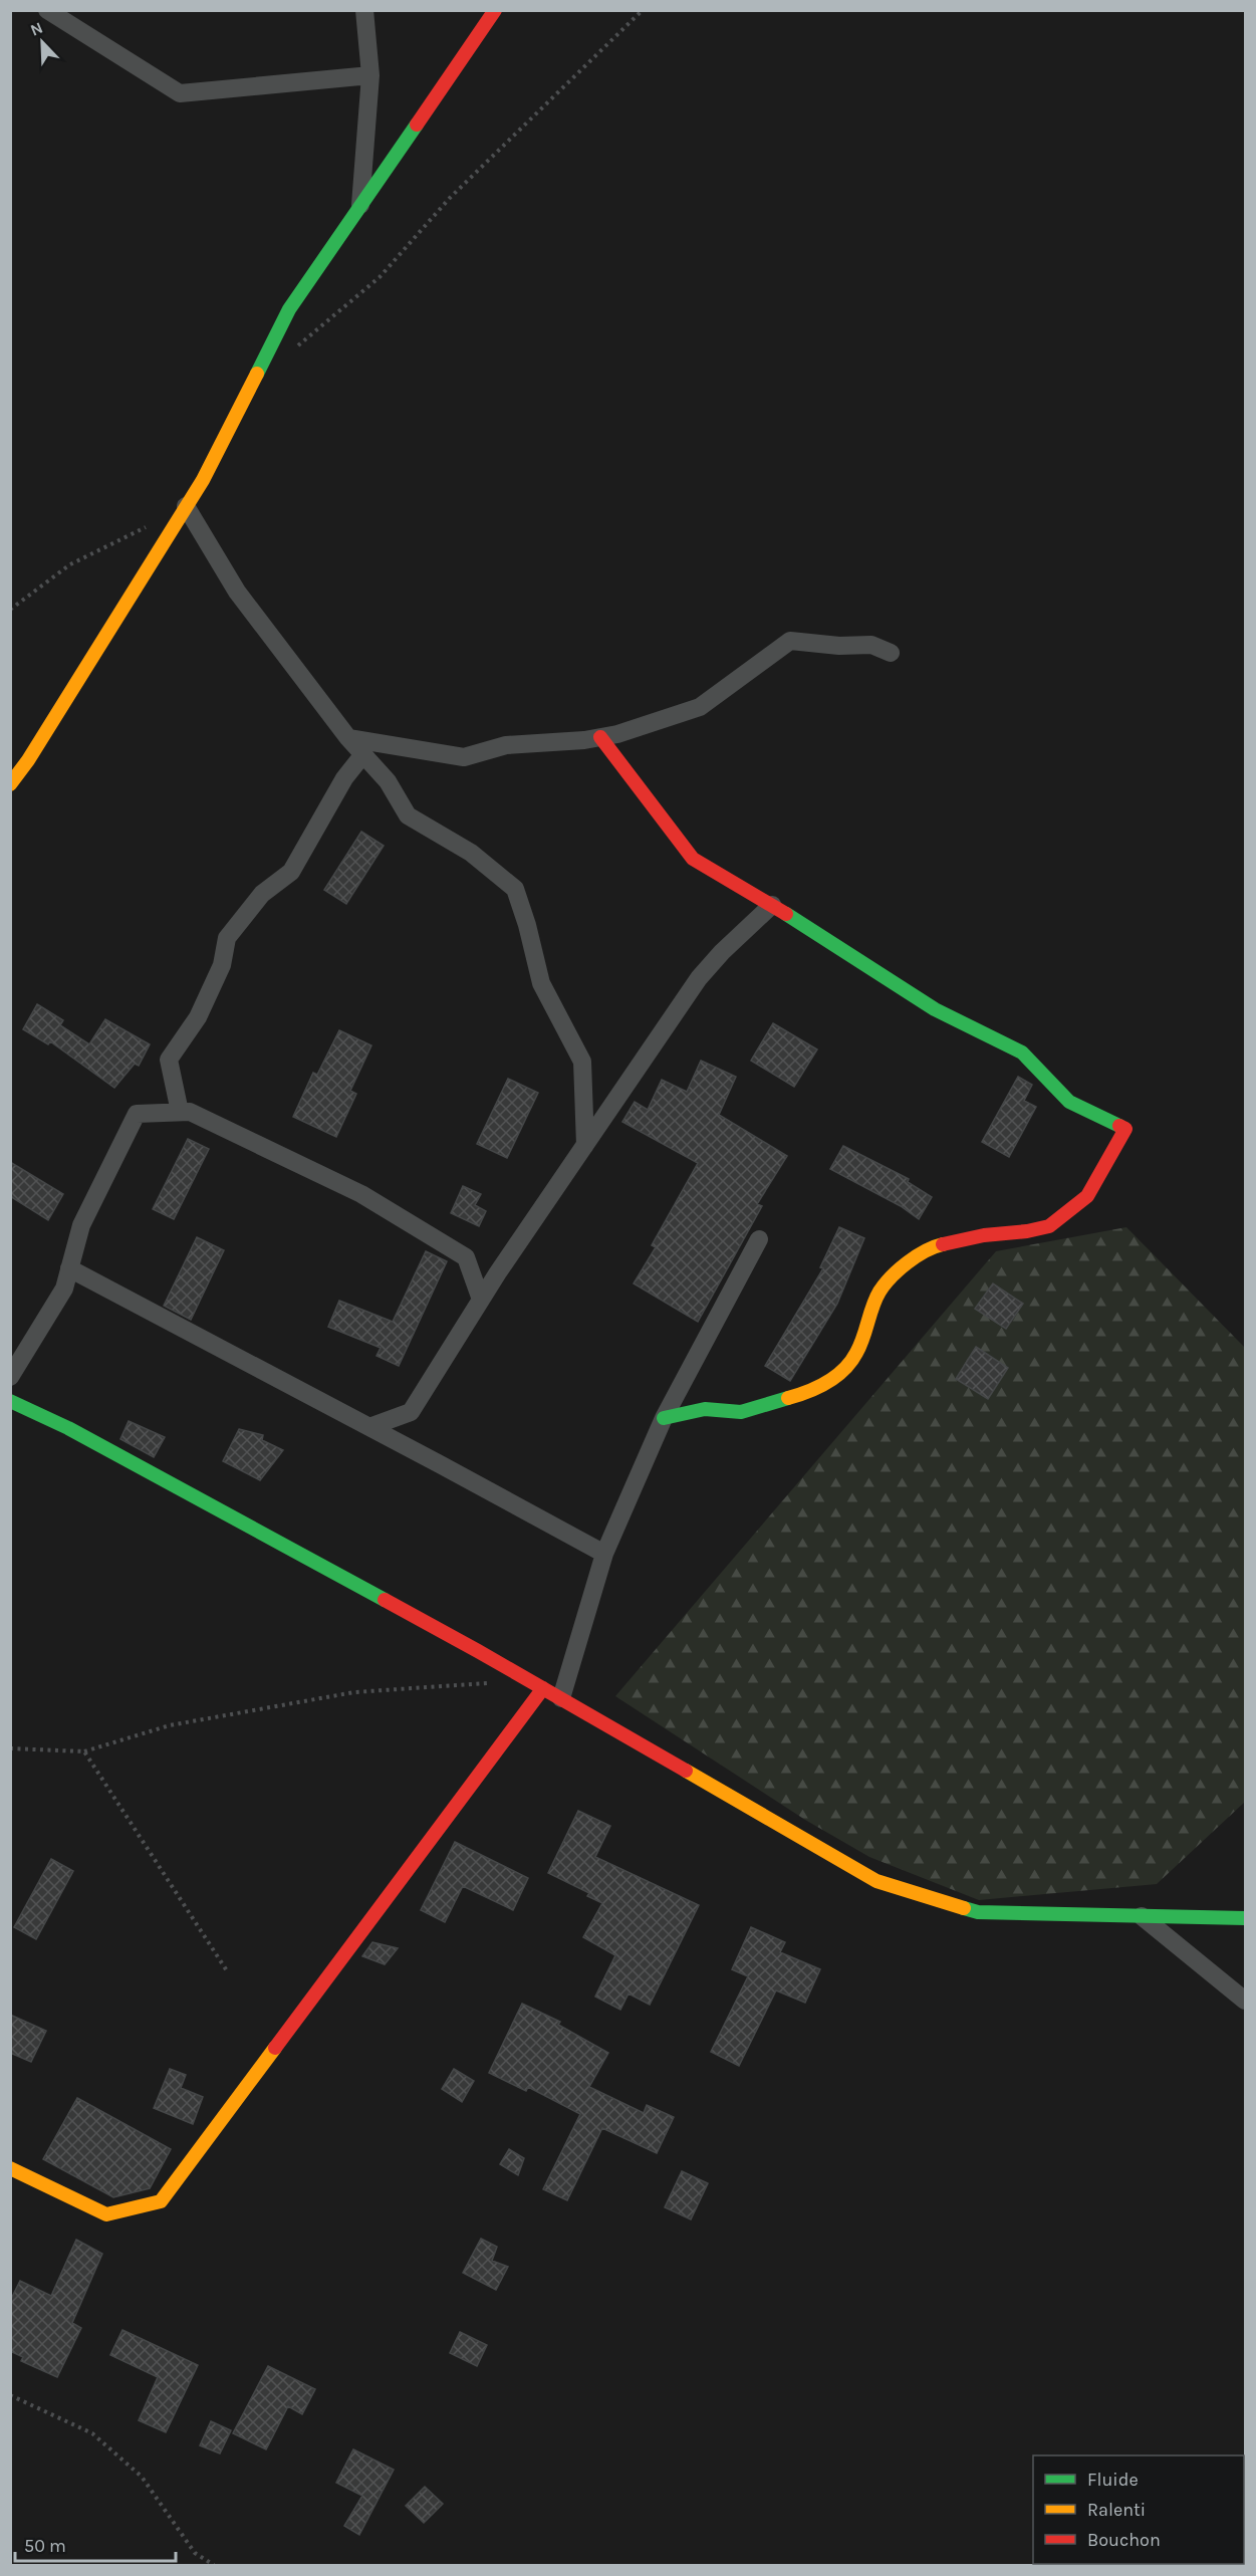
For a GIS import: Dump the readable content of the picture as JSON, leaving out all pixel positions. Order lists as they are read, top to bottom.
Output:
{
  "legend": ["Fluide", "Ralenti", "Bouchon"],
  "scale_bar": "50 m",
  "north": "top left"
}
